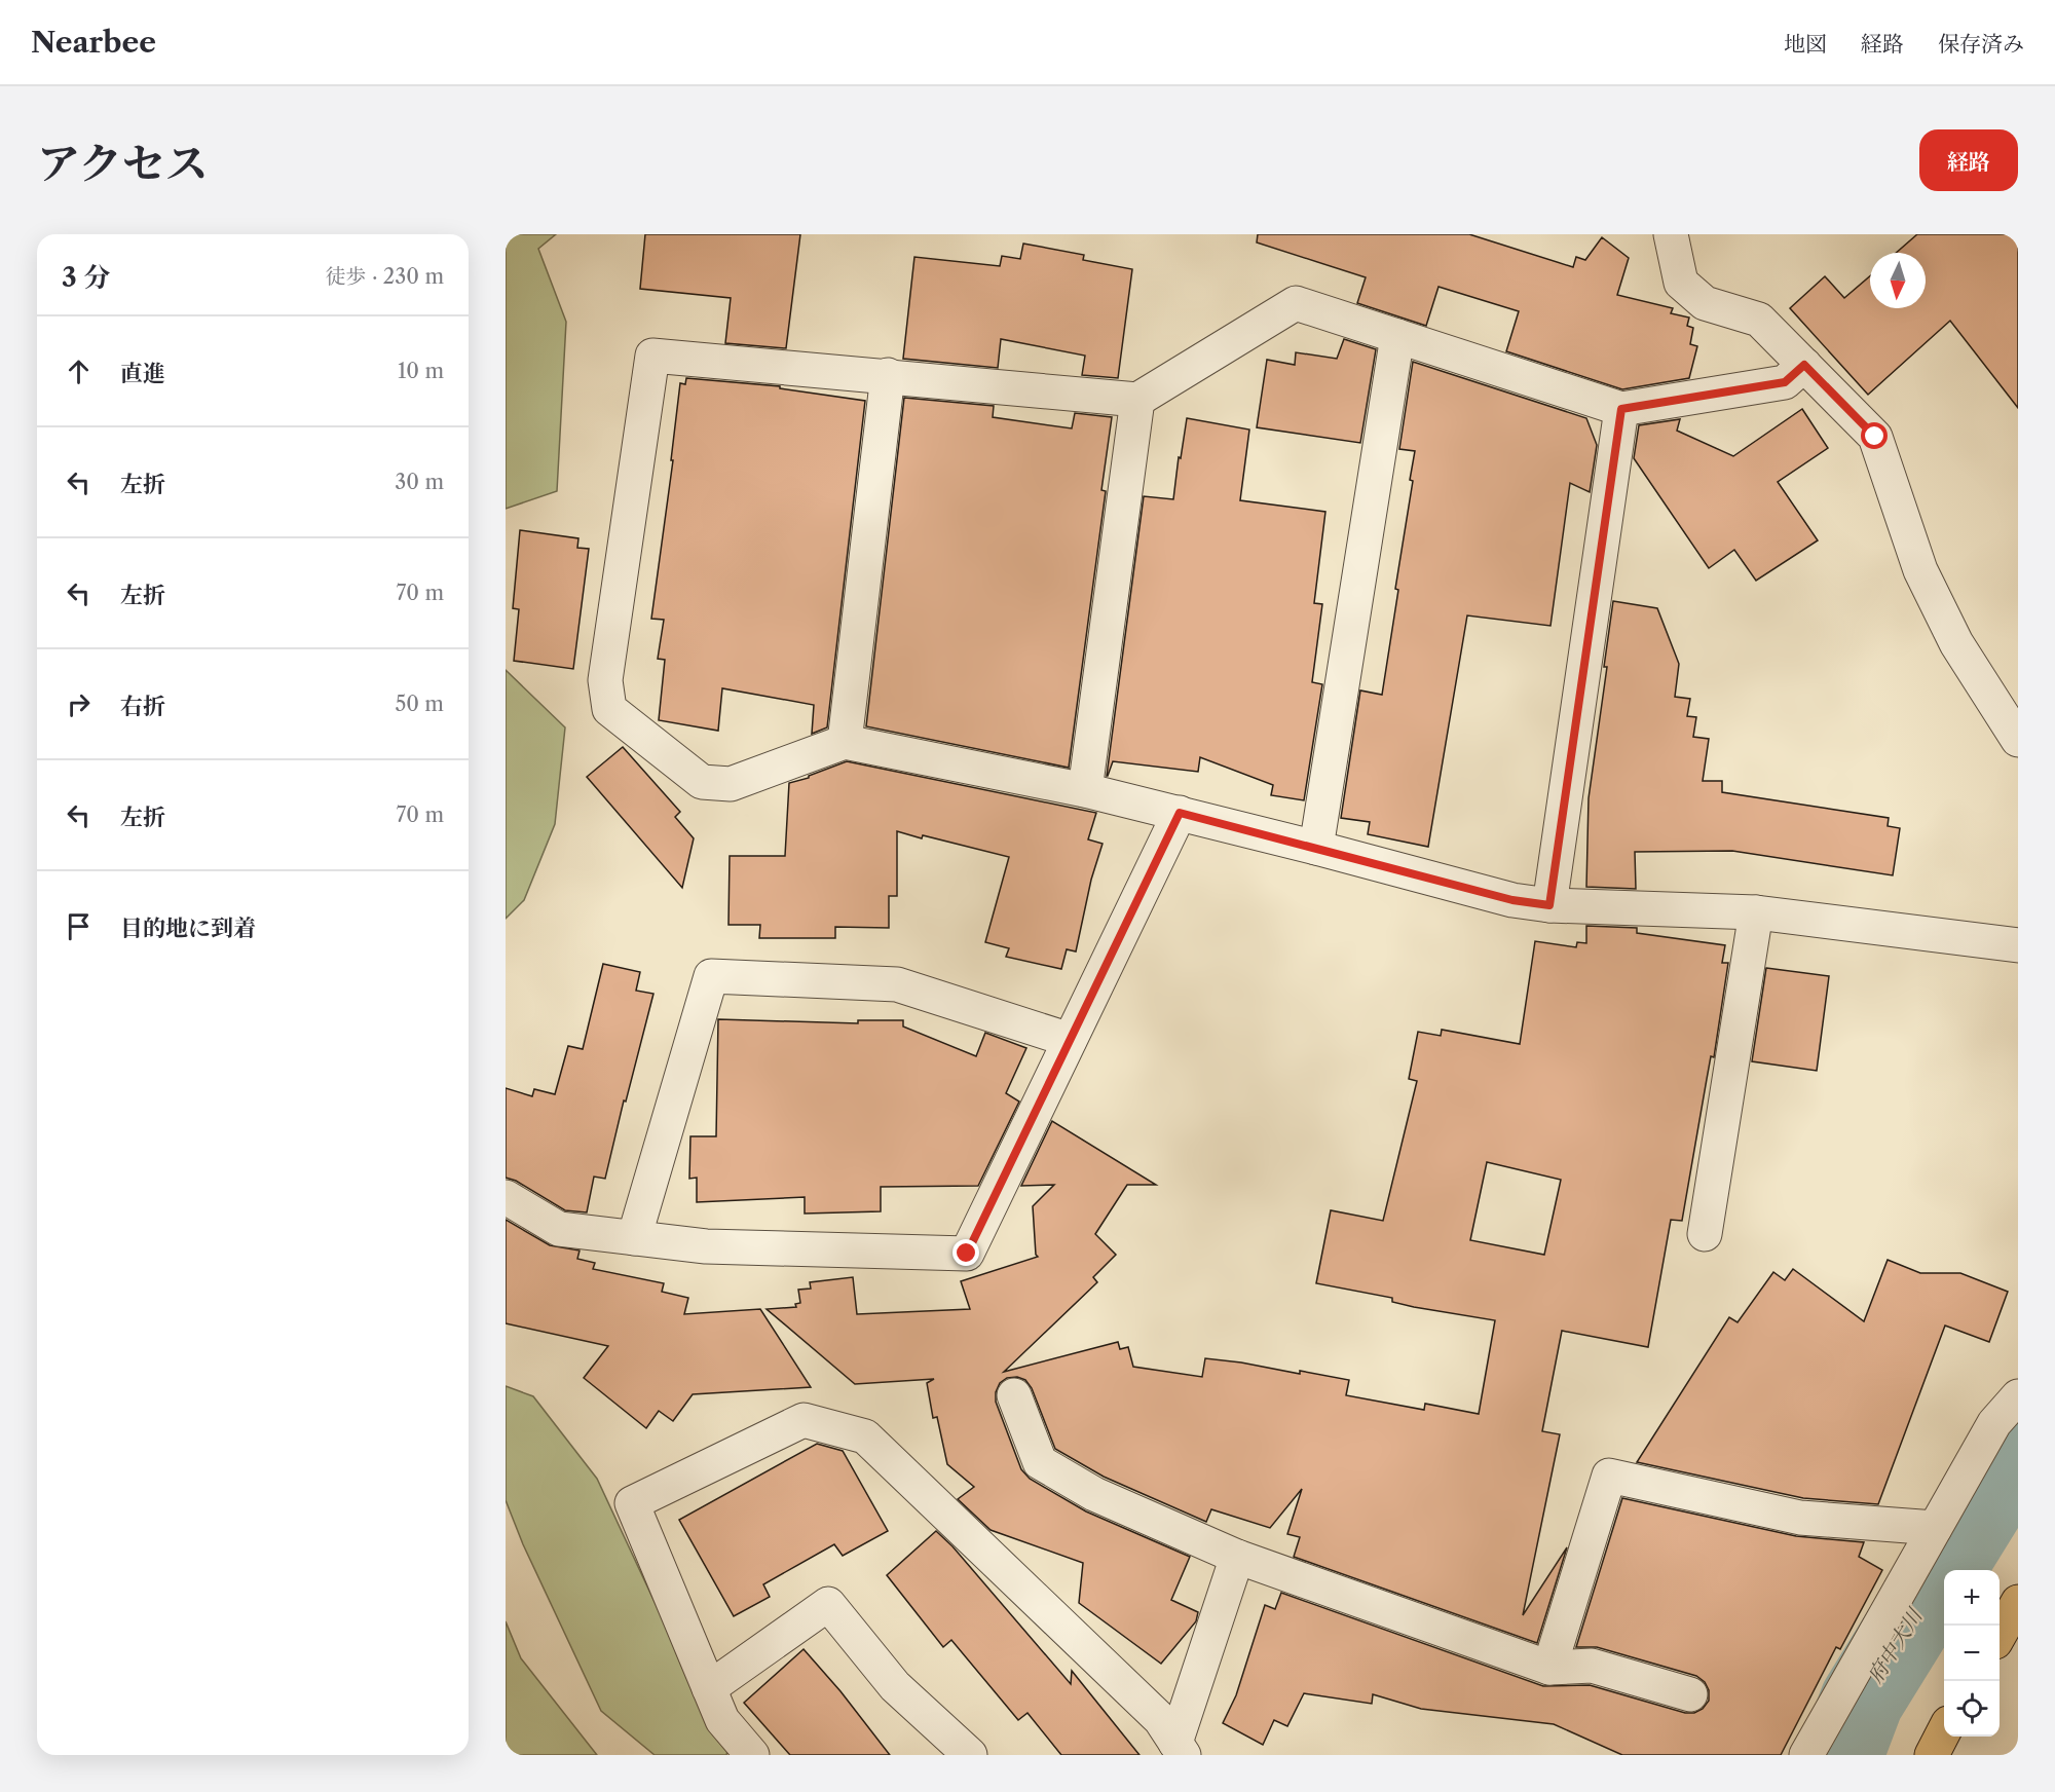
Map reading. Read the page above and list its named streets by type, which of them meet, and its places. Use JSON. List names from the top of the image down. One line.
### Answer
{"water":["府中大川"],"north":"bottom","page":{"header":"Nearbee","nav":["地図","経路","保存済み"],"title":"アクセス","buttons":"経路","heading":["3 分","徒歩 · 230 m"],"list":[["直進","10 m"],["左折","30 m"],["左折","70 m"],["右折","50 m"],["左折","70 m"],"目的地に到着"],"map_buttons":["+","−"]}}
